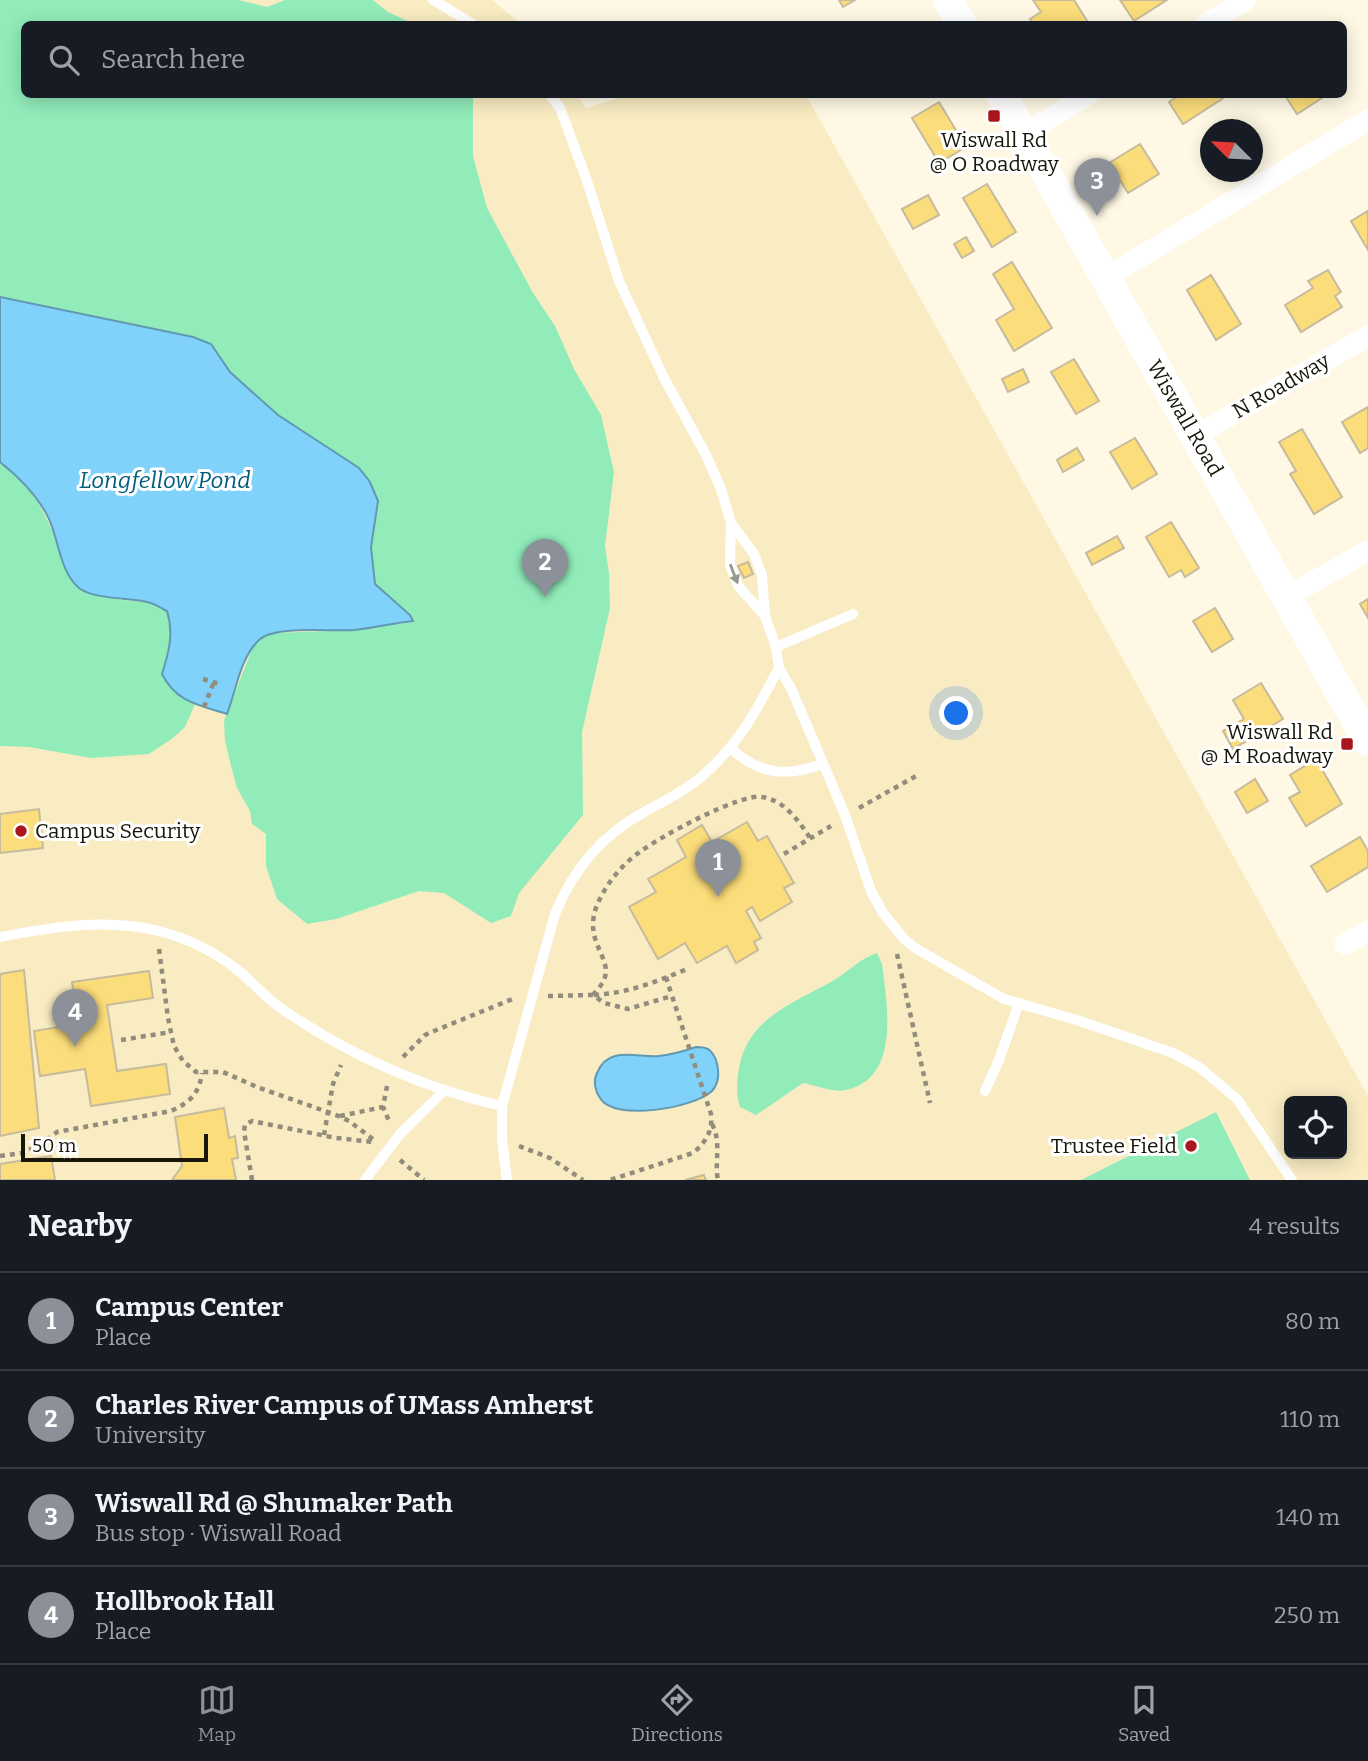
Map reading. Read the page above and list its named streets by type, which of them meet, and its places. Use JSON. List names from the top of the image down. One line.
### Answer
{"streets":{"street":["N Roadway","Wiswall Road"]},"crossings":[["N Roadway","Wiswall Road"]],"water":["Longfellow Pond"],"places":{"transit":["Wiswall Rd @ O Roadway","Wiswall Rd @ M Roadway"],"other":["Campus Security","Trustee Field"]},"scale_bar":"50 m","north":"top left","page":{"search":"Search here","pins":["3","2","1","4"],"scale":"50 m","heading":["Nearby","4 results"],"list":[{"mark":"1","name":"Campus Center","note":"Place","value":"80 m"},{"mark":"2","name":"Charles River Campus of UMass Amherst","note":"University","value":"110 m"},{"mark":"3","name":"Wiswall Rd @ Shumaker Path","note":"Bus stop · Wiswall Road","value":"140 m"},{"mark":"4","name":"Hollbrook Hall","note":"Place","value":"250 m"}],"nav":["Map","Directions","Saved"]}}
